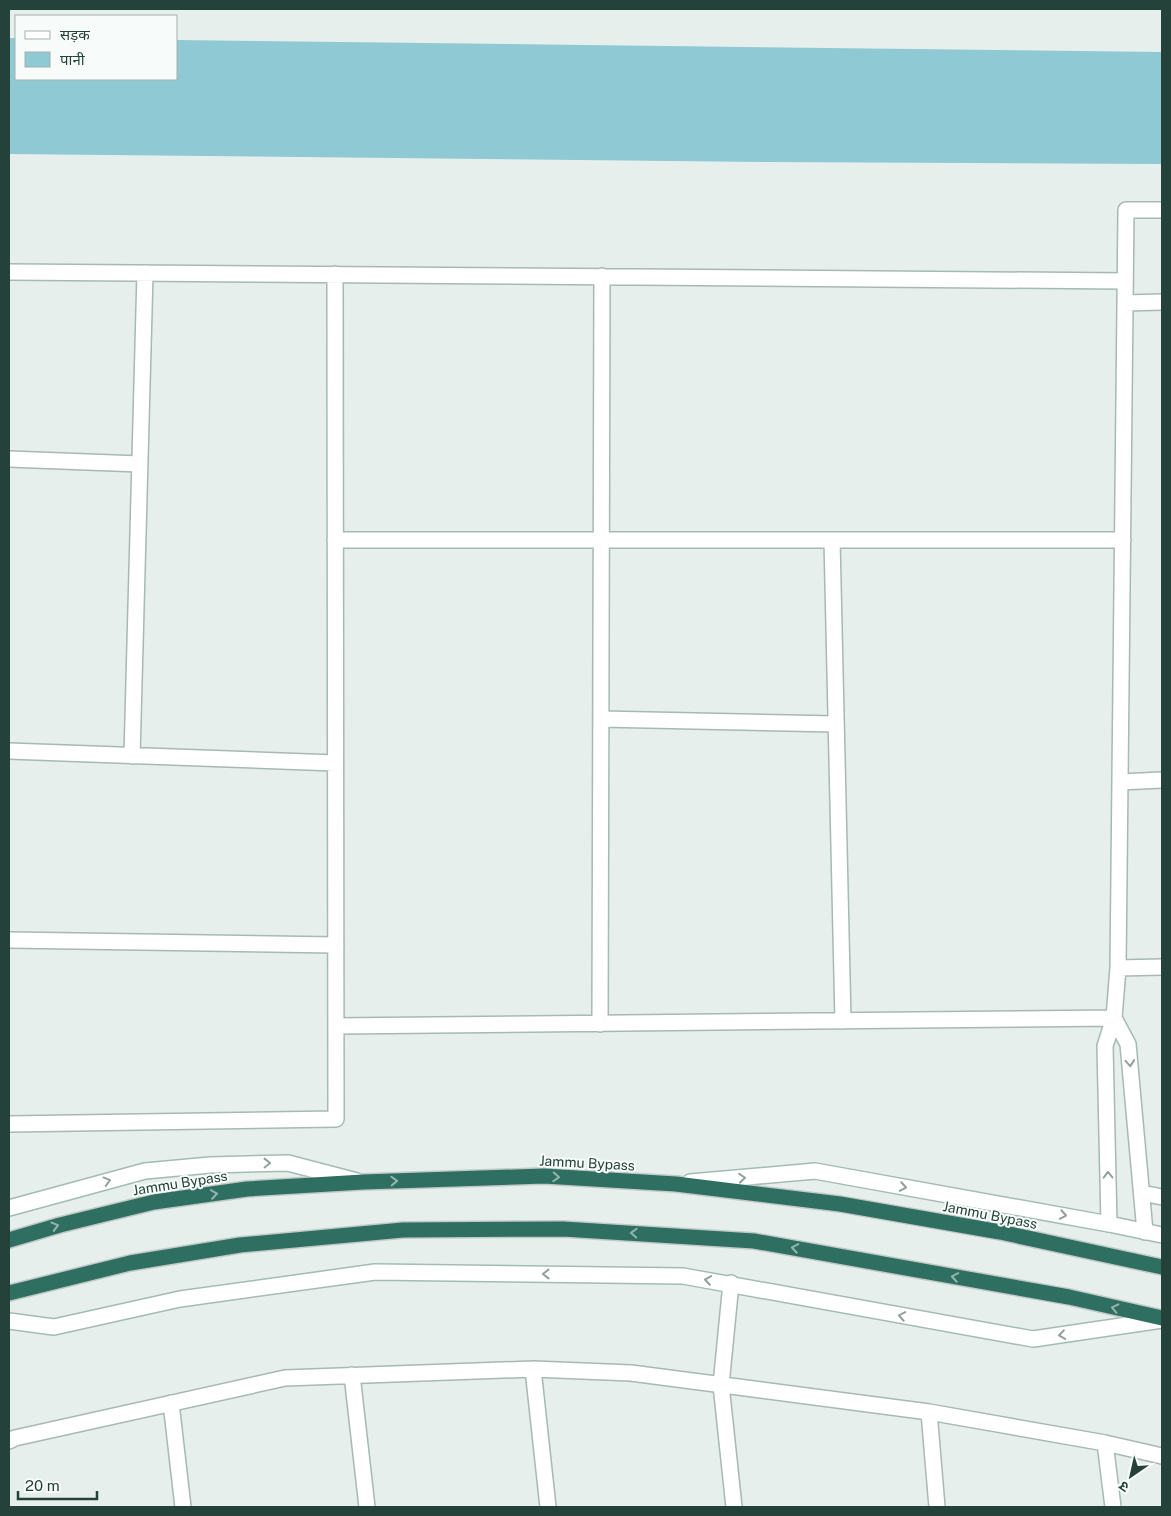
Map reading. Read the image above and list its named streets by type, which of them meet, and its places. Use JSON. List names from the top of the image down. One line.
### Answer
{"streets":{"highway":["Jammu Bypass"]},"legend":["सड़क","पानी"],"scale_bar":"20 m","north":"bottom left"}
